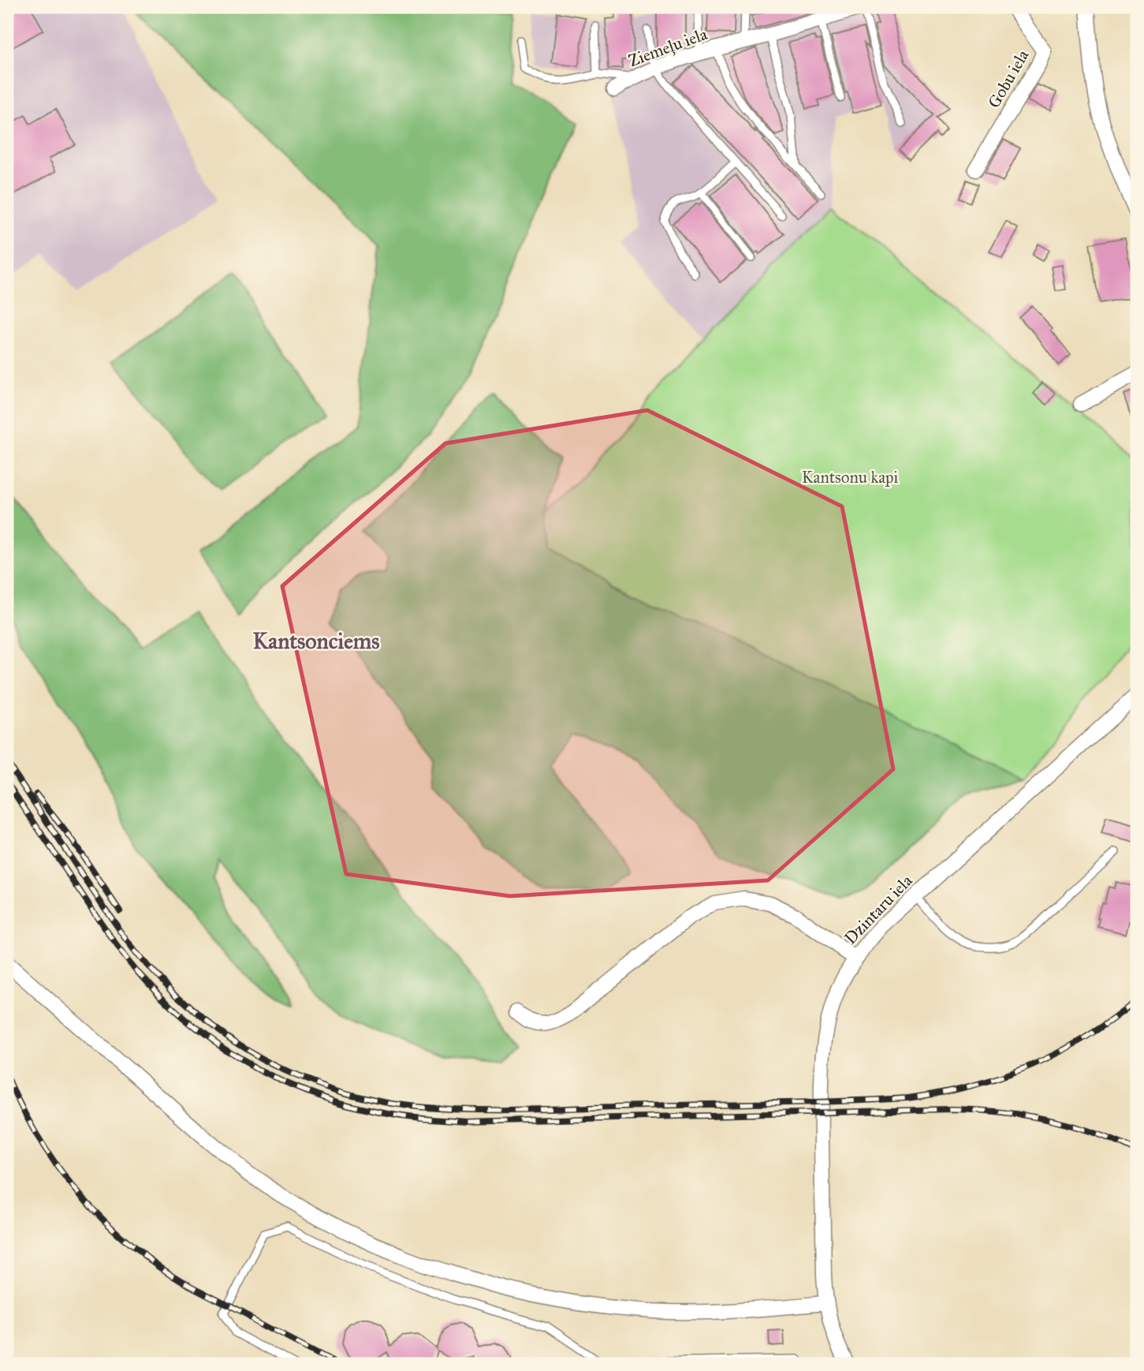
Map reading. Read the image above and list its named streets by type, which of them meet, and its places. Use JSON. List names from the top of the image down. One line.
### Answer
{"streets":{"street":["Ziemeļu iela","Gobu iela","Dzintaru iela"]},"districts":["Kantsonciems"],"parks":["Kantsonu kapi"]}
